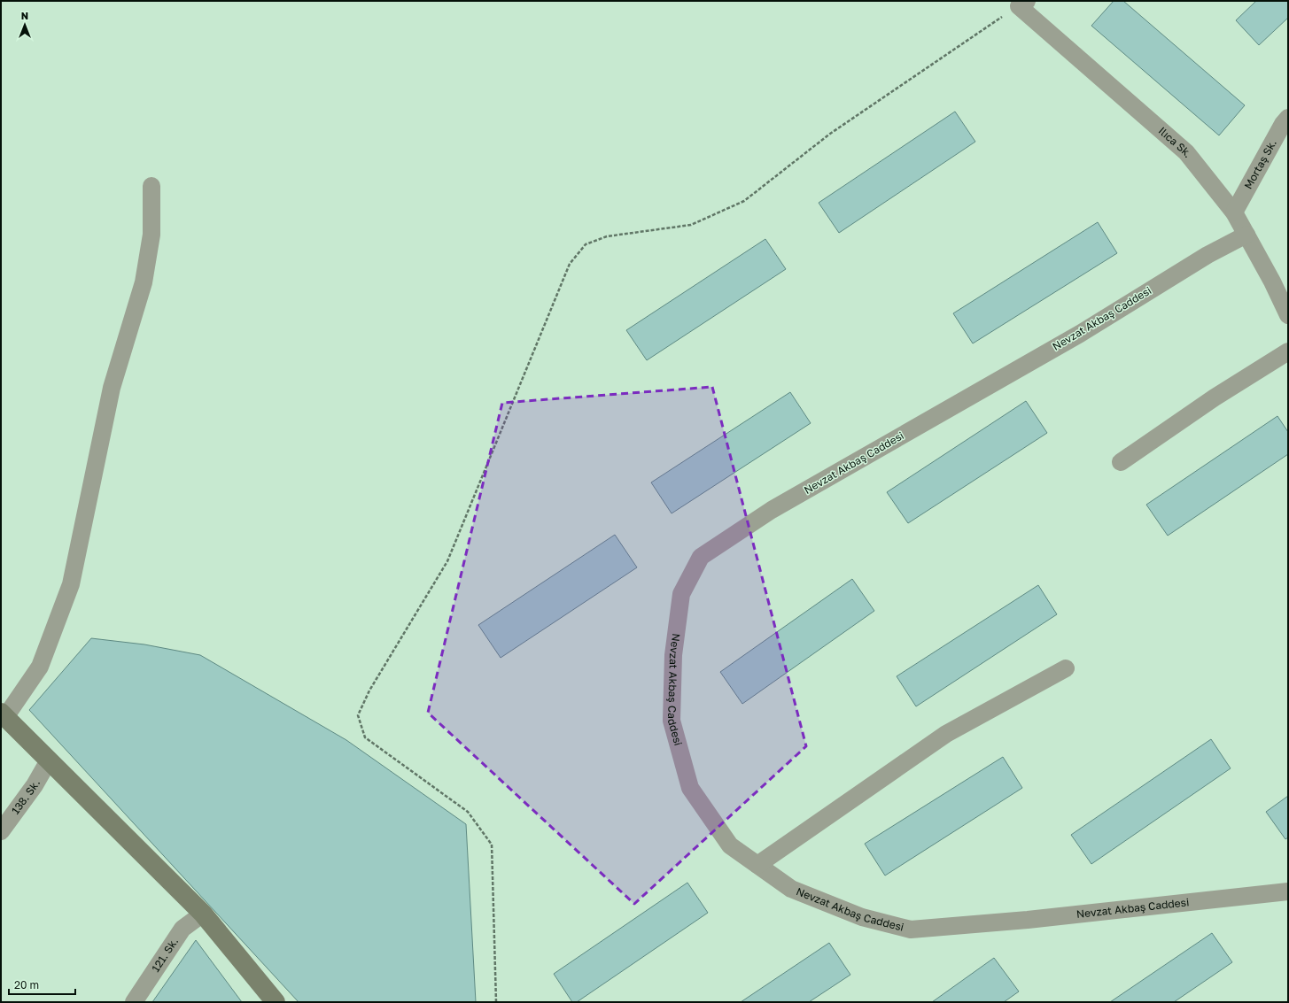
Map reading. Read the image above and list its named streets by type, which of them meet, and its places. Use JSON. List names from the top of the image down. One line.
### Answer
{"streets":{"street":["Ilıca Sk.","Mortaş Sk.","Nevzat Akbaş Caddesi","138. Sk.","121. Sk."]},"crossings":[["Ilıca Sk.","Mortaş Sk."],["Ilıca Sk.","Nevzat Akbaş Caddesi"]],"scale_bar":"20 m","north":"top"}
